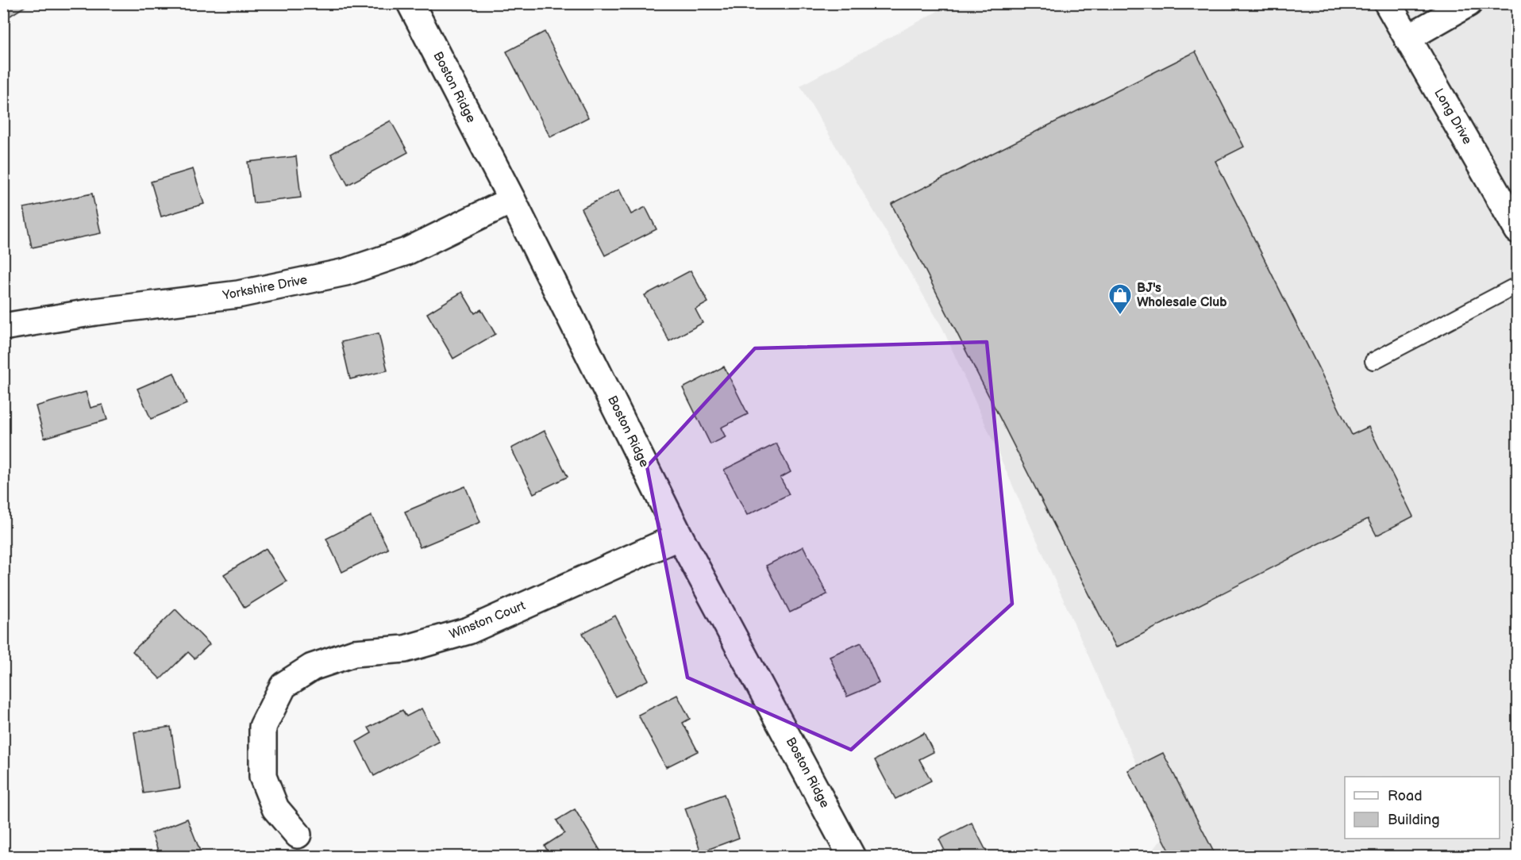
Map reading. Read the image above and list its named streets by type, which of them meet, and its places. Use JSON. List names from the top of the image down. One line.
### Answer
{"streets":{"street":["Boston Ridge","Long Drive","Yorkshire Drive","Winston Court"]},"crossings":[["Boston Ridge","Yorkshire Drive"],["Boston Ridge","Winston Court"]],"places":{"shop":["BJ's Wholesale Club"]},"legend":["Road","Building"]}
